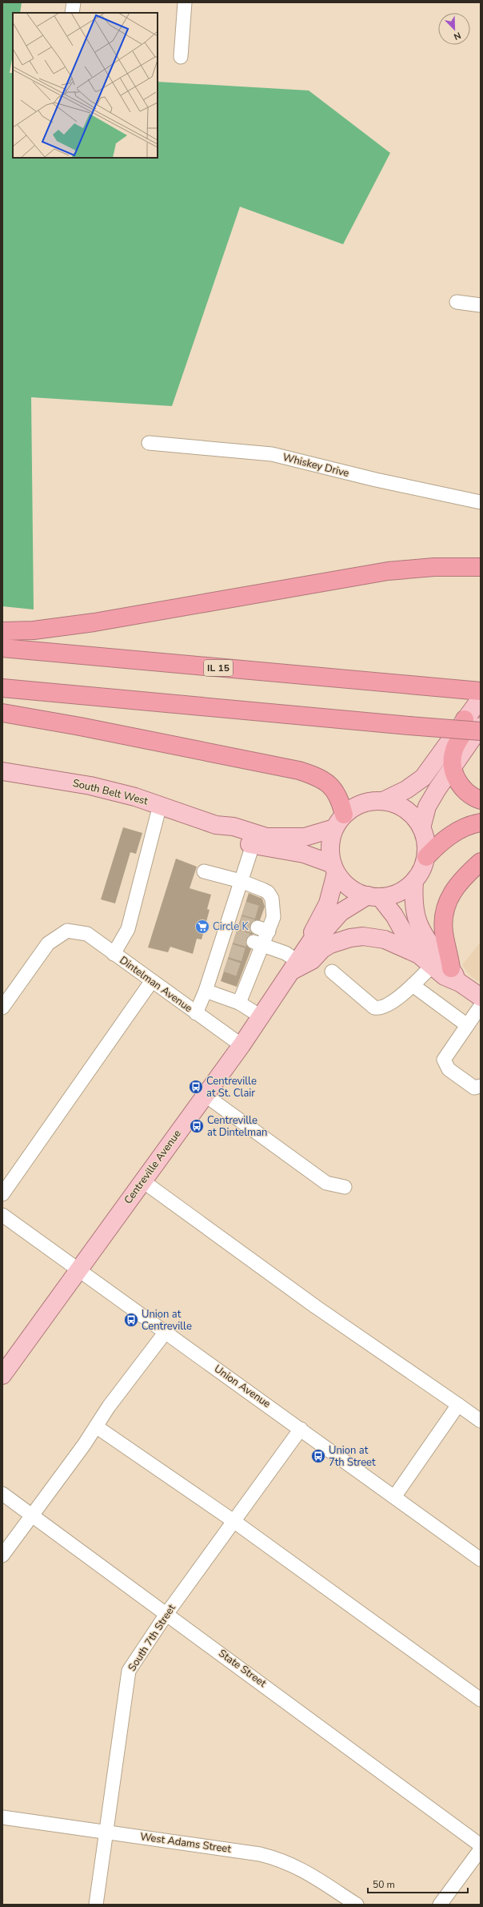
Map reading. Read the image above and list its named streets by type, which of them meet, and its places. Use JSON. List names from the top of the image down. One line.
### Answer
{"streets":{"highway":["IL 15"],"main road":["South Belt West","Centreville Avenue"],"street":["Whiskey Drive","Dintelman Avenue","Union Avenue","South 7th Street","State Street","West Adams Street"]},"crossings":[["South Belt West","Centreville Avenue"],["Dintelman Avenue","Centreville Avenue"],["Centreville Avenue","Union Avenue"],["Union Avenue","South 7th Street"],["South 7th Street","State Street"],["South 7th Street","West Adams Street"]],"places":{"supermarket":["Circle K"],"bus stop":["Centreville at St. Clair","Centreville at Dintelman","Union at Centreville","Union at 7th Street"]},"scale_bar":"50 m","north":"bottom right"}
